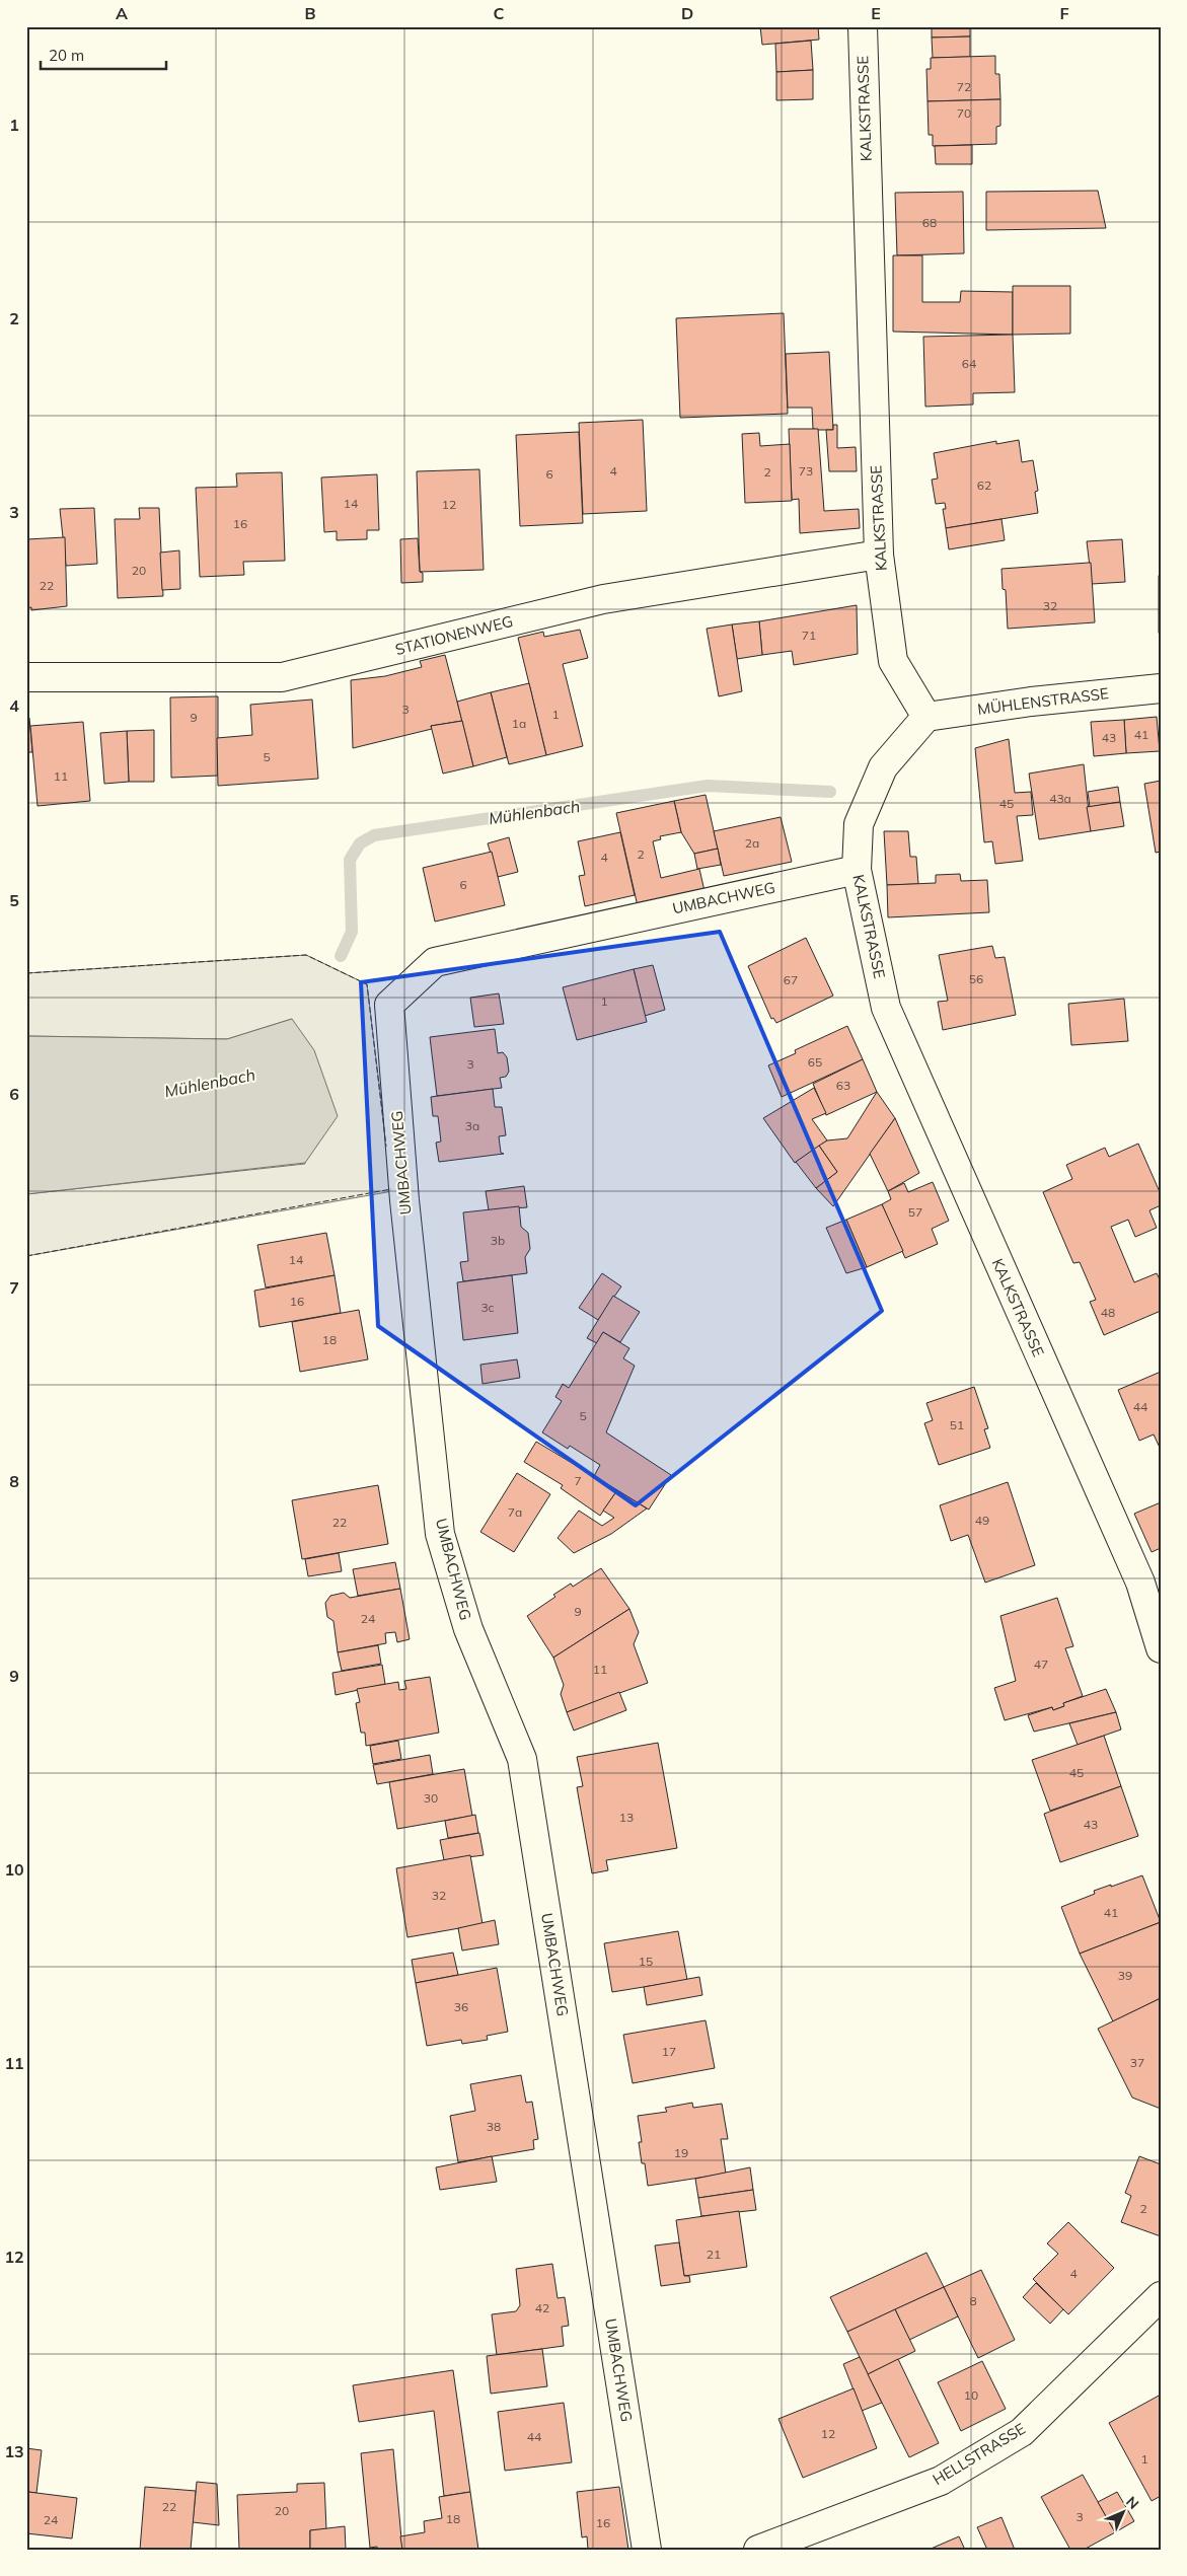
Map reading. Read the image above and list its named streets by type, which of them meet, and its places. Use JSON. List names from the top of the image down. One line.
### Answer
{"streets":{"street":["KALKSTRASSE","STATIONENWEG","MÜHLENSTRASSE","UMBACHWEG","HELLSTRASSE"]},"crossings":[["KALKSTRASSE","STATIONENWEG"],["KALKSTRASSE","MÜHLENSTRASSE"],["KALKSTRASSE","UMBACHWEG"]],"water":["Mühlenbach"],"house_numbers":["72","70","68","64","4","73","2","6","62","14","12","16","20","22","32","71","3","1","9","1a","41","43","5","11","43a","45","2a","2","4","6","56","67","1","65","3","63","3a","57","3b","14","16","3c","48","18","44","5","51","7","7a","49","22","9","24","47","11","45","30","13","43","32","41","15","39","36","17","37","38","19","2","21","4","8","42","10","12","44","1","22","20","3","18","24","16"],"scale_bar":"20 m","north":"top right","grid":{"columns":["A","B","C","D","E","F"],"rows":["1","2","3","4","5","6","7","8","9","10","11","12","13"]}}
